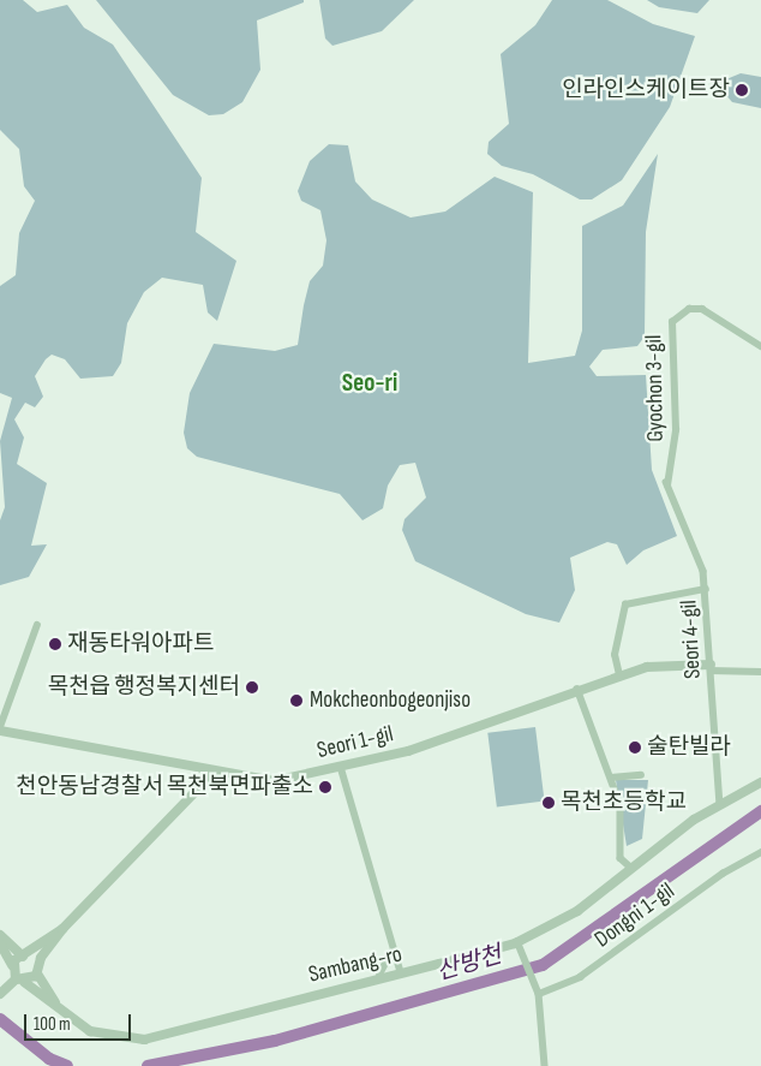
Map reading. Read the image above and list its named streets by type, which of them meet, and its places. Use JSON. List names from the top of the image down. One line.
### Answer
{"streets":{"street":["Gyochon 3-gil","Seori 4-gil","Seori 1-gil","Dongni 1-gil","Sambang-ro"]},"crossings":[["Gyochon 3-gil","Seori 4-gil"],["Seori 4-gil","Seori 1-gil"],["Seori 4-gil","Sambang-ro"]],"districts":["Seo-ri"],"water":["산방천"],"places":["인라인스케이트장","재동타워아파트","목천읍 행정복지센터","Mokcheonbogeonjiso","술탄빌라","천안동남경찰서 목천북면파출소","목천초등학교"],"scale_bar":"100 m"}
